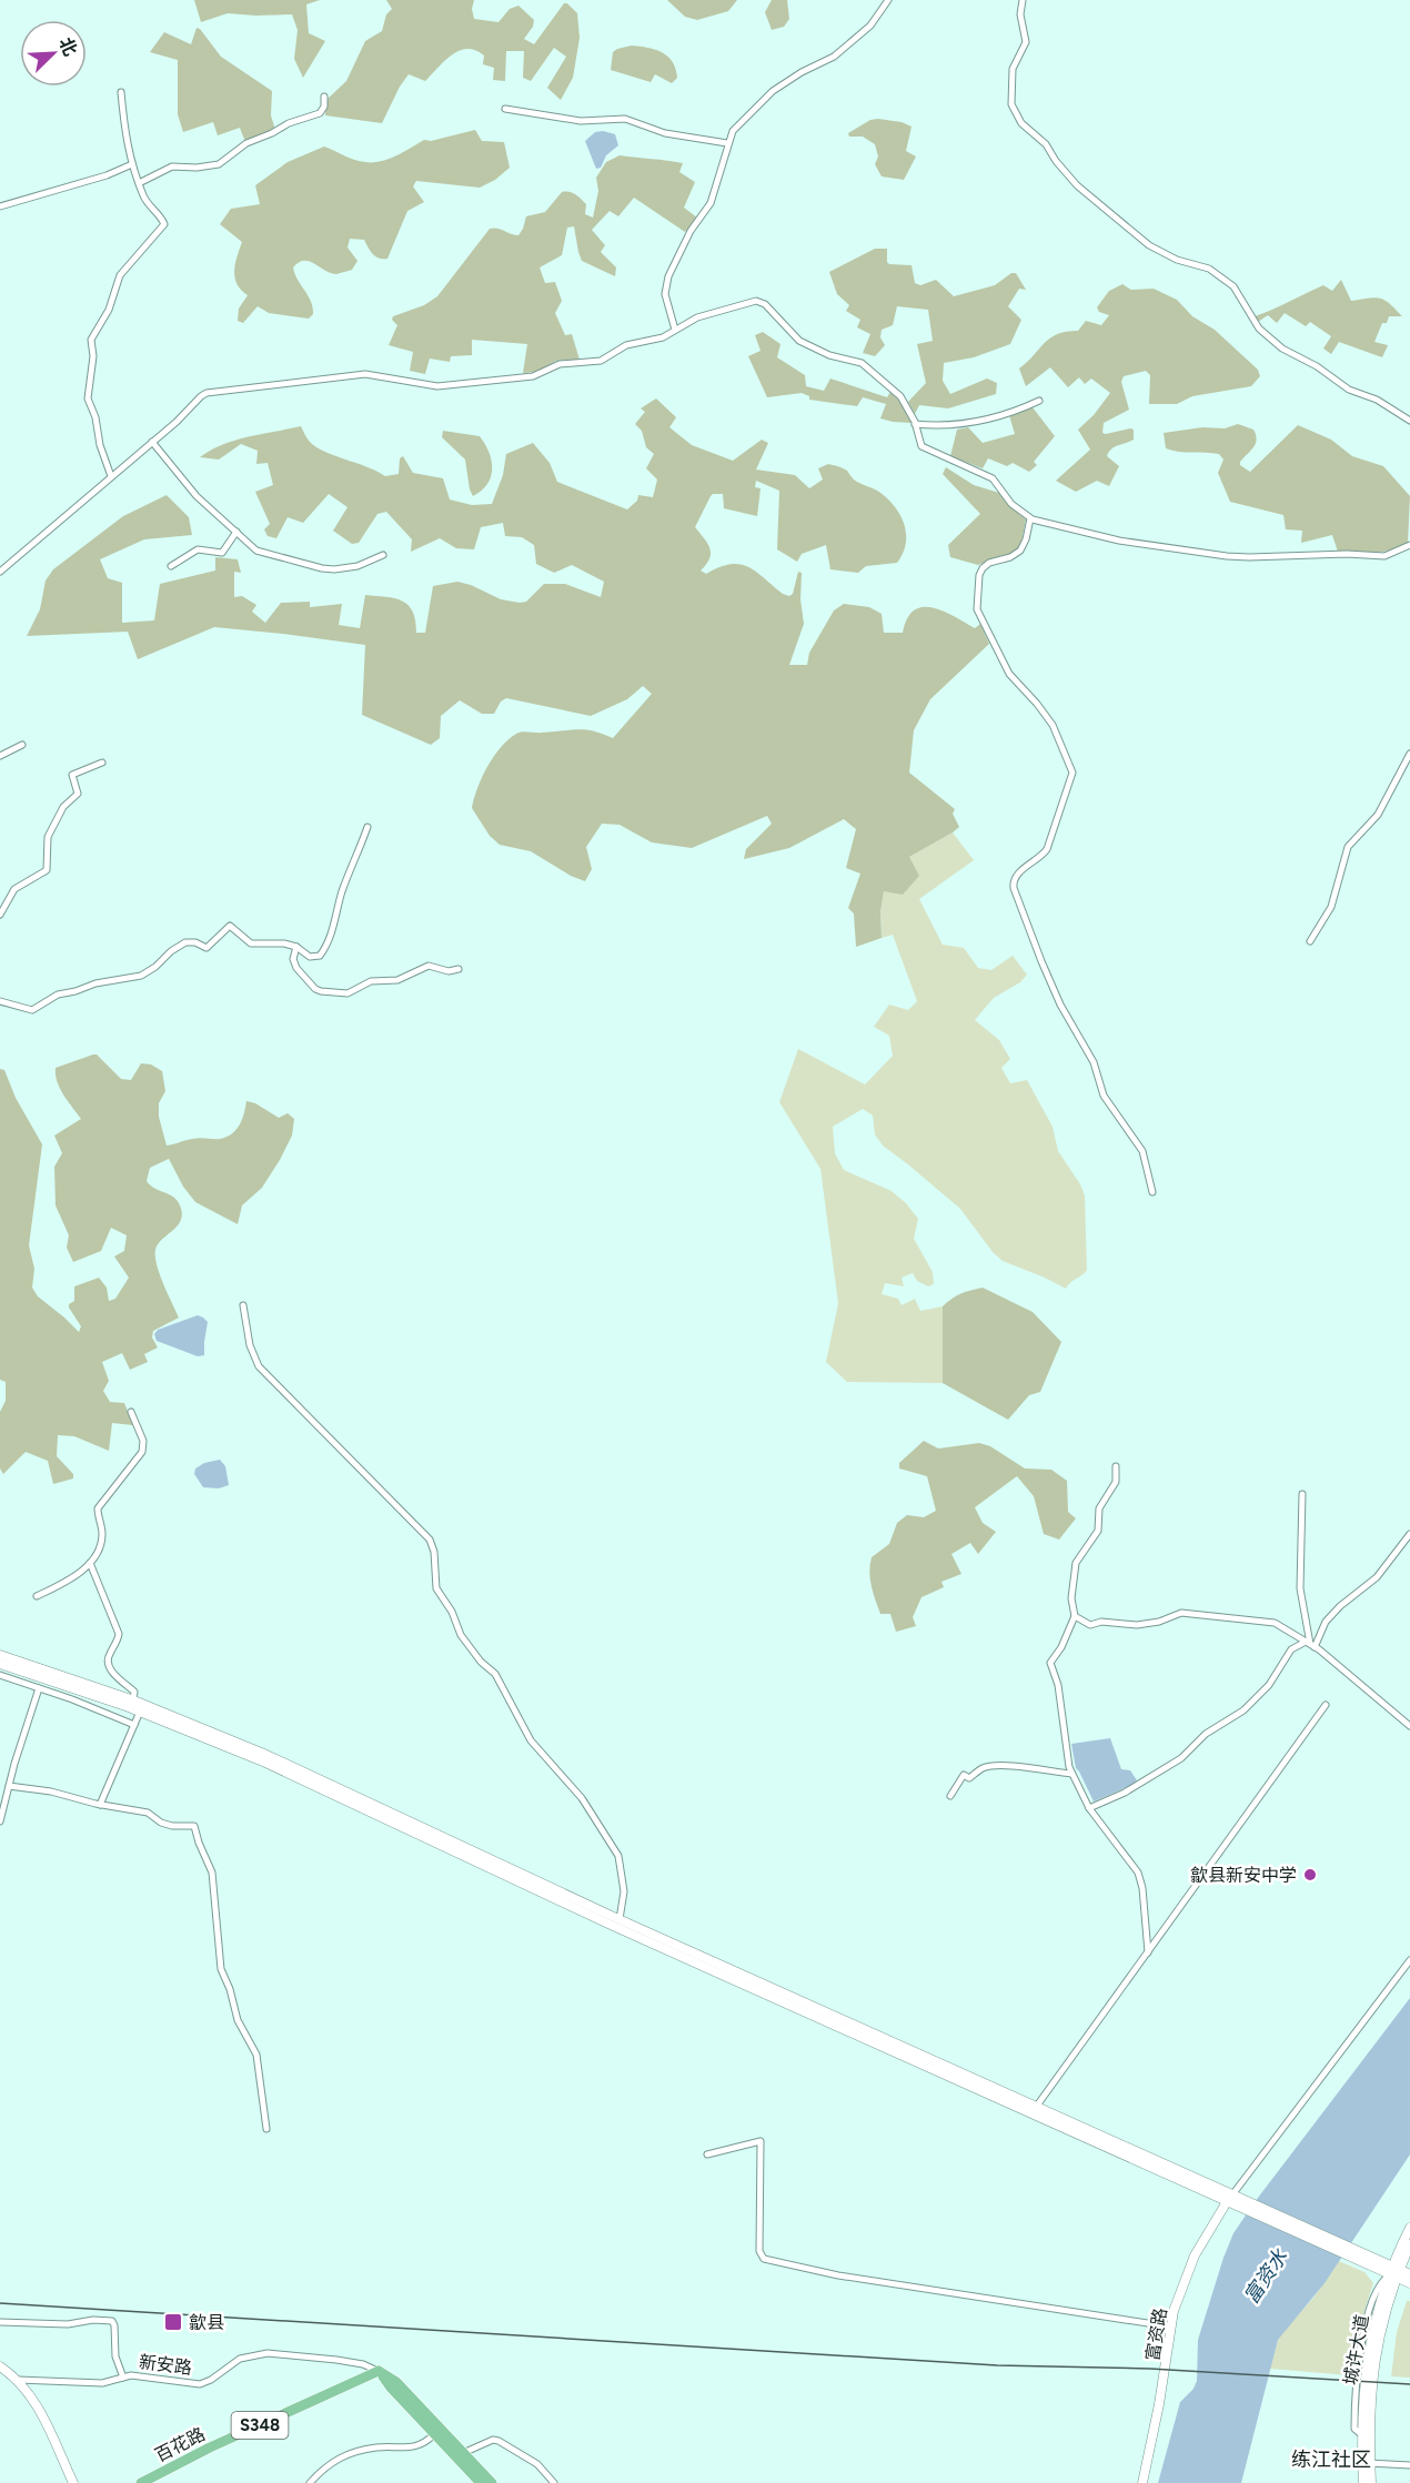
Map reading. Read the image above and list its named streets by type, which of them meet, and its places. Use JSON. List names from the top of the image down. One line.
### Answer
{"streets":{"main road":["富资路","城许大道","新安路","S348","百花路"]},"crossings":[["新安路","百花路"]],"districts":["练江社区"],"water":["富资水"],"places":{"other":["歙县新安中学"],"transit":["歙县"]},"north":"top right"}
